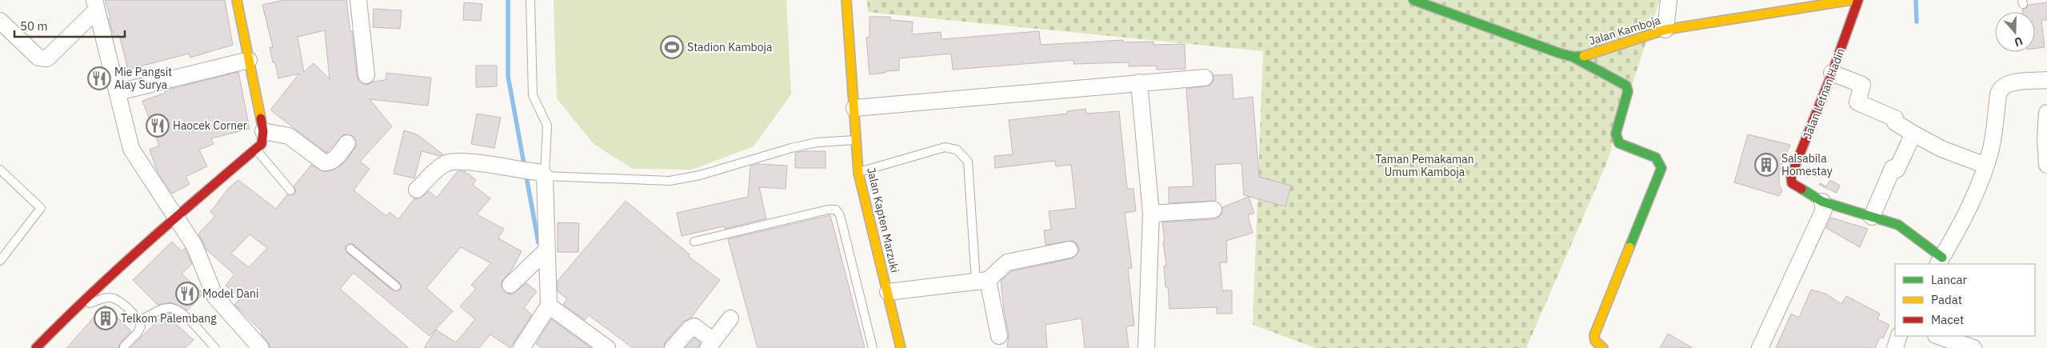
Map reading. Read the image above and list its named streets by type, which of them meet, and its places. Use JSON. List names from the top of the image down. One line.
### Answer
{"streets":{"street":["Jalan Kamboja","Jalan Letnan Hadin","Jalan Kapten Marzuki"]},"parks":["Taman Pemakaman Umum Kamboja"],"places":{"sports":["Stadion Kamboja"],"restaurant":["Mie Pangsit Alay Surya","Haocek Corner","Model Dani"],"building":["Salsabila Homestay","Telkom Palembang"]},"legend":["Lancar","Padat","Macet"],"scale_bar":"50 m","north":"bottom"}
